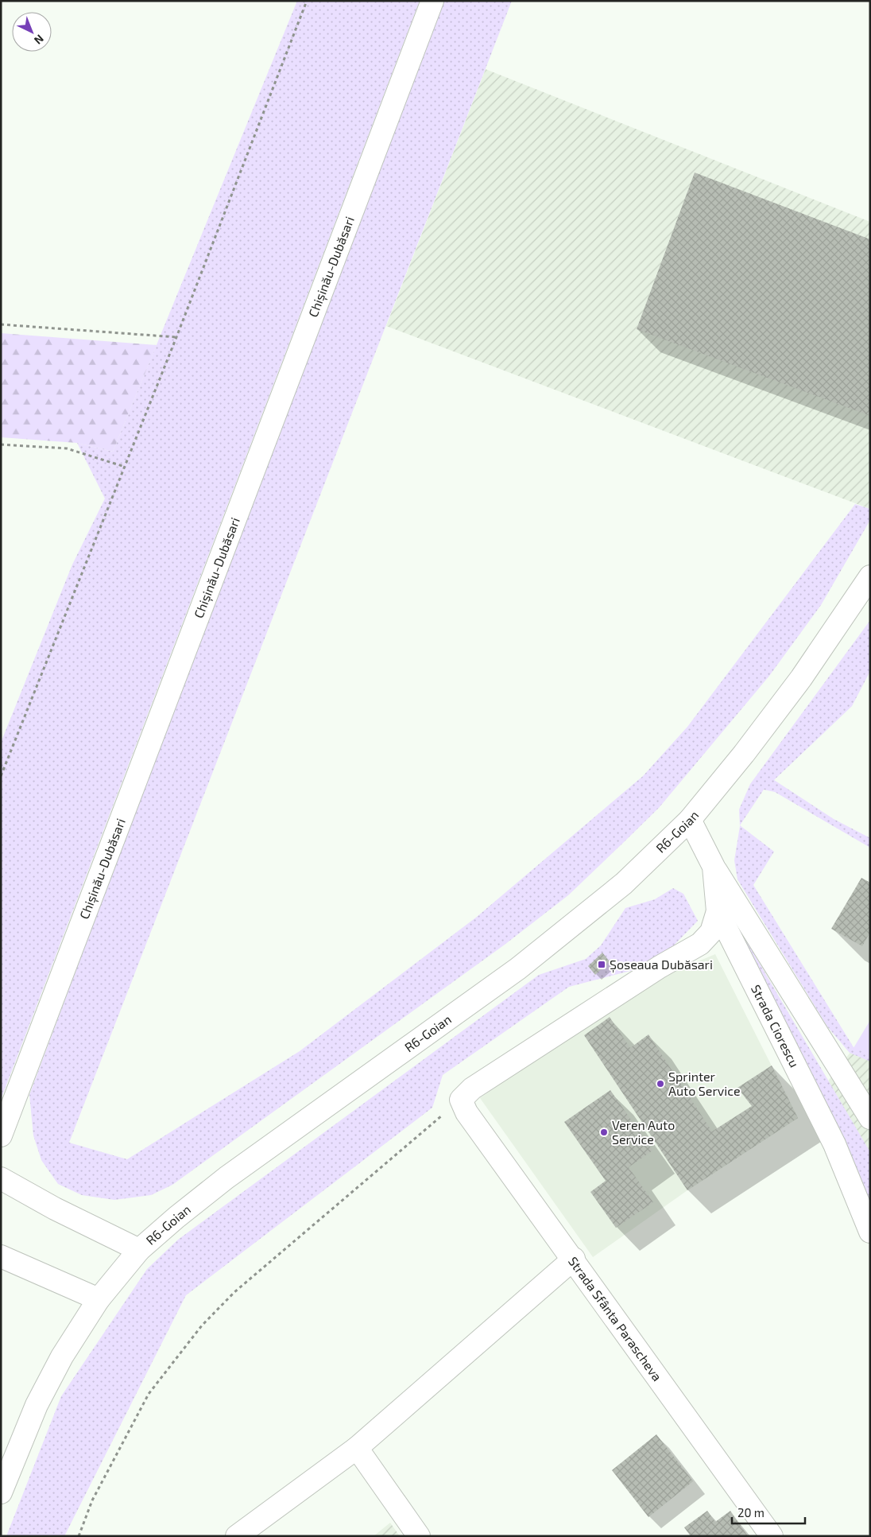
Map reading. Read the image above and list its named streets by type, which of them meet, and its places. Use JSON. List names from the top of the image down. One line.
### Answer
{"streets":{"main road":["Chișinău-Dubăsari","R6-Goian","Strada Ciorescu","Strada Sfânta Parascheva"]},"crossings":[["R6-Goian","Strada Ciorescu"]],"places":{"transit":["Șoseaua Dubăsari"],"other":["Sprinter Auto Service","Veren Auto Service"]},"scale_bar":"20 m","north":"bottom right"}
